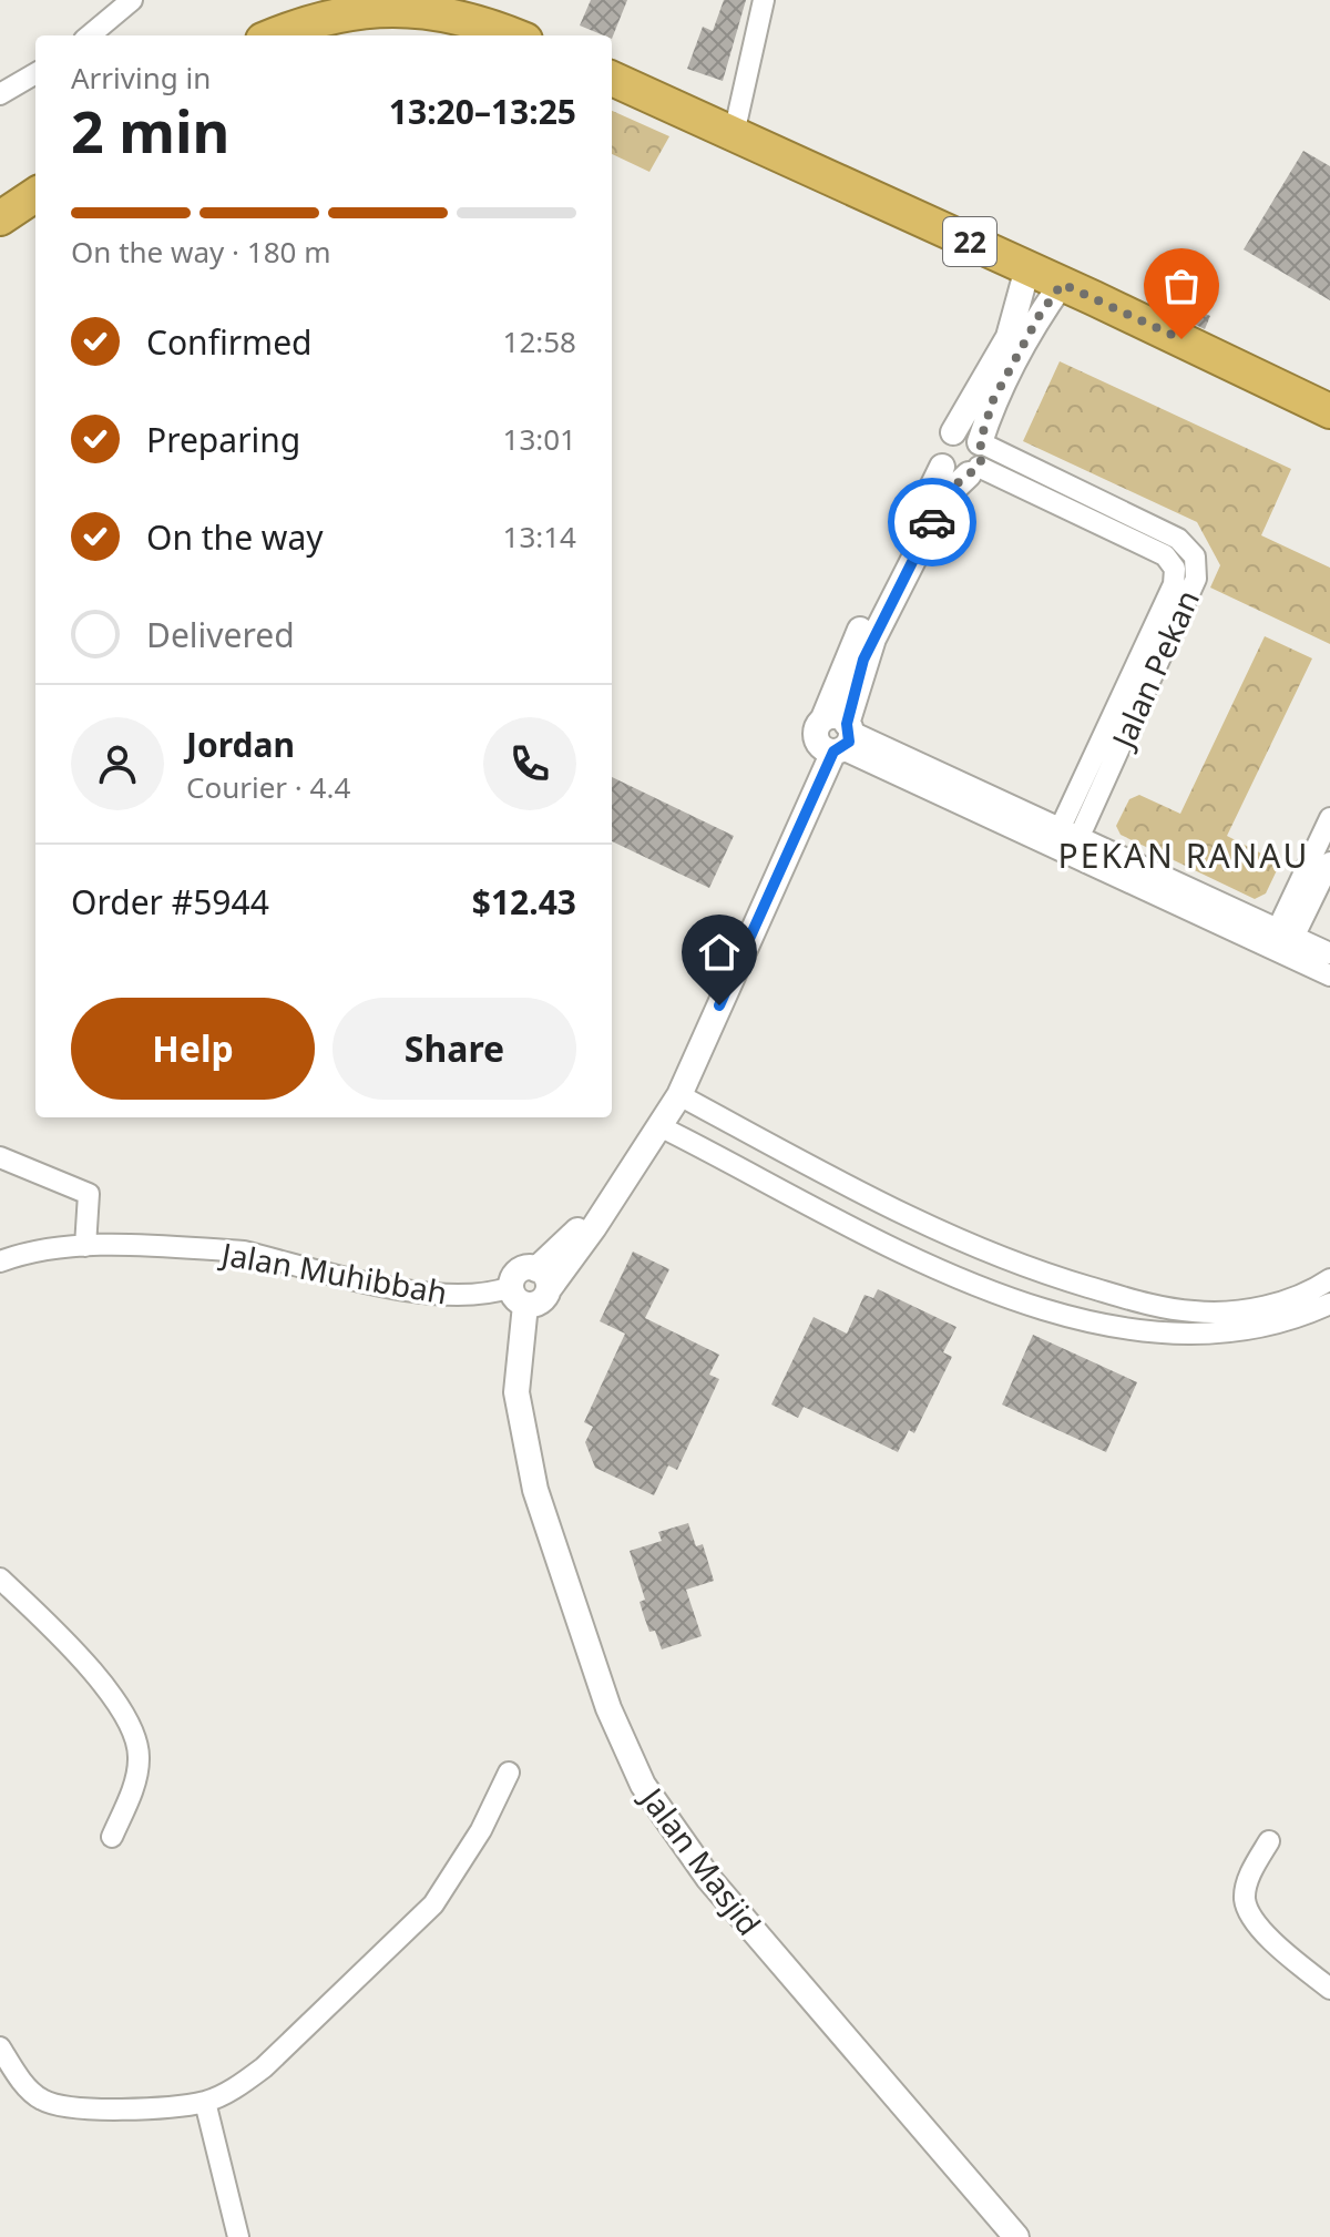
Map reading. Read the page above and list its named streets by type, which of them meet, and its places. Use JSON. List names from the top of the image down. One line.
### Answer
{"streets":{"highway":["22"],"street":["Jalan Pekan","Jalan Muhibbah","Jalan Masjid"]},"crossings":[["Jalan Muhibbah","Jalan Masjid"]],"districts":["PEKAN RANAU"],"page":{"heading":["2 min","Arriving in","13:20–13:25"],"panel":["Jordan","Courier · 4.4","Order #5944","$12.43"],"bar":"On the way · 180 m","list":[["Confirmed","12:58"],["Preparing","13:01"],["On the way","13:14"],"Delivered"],"buttons":["Help","Share"]}}
